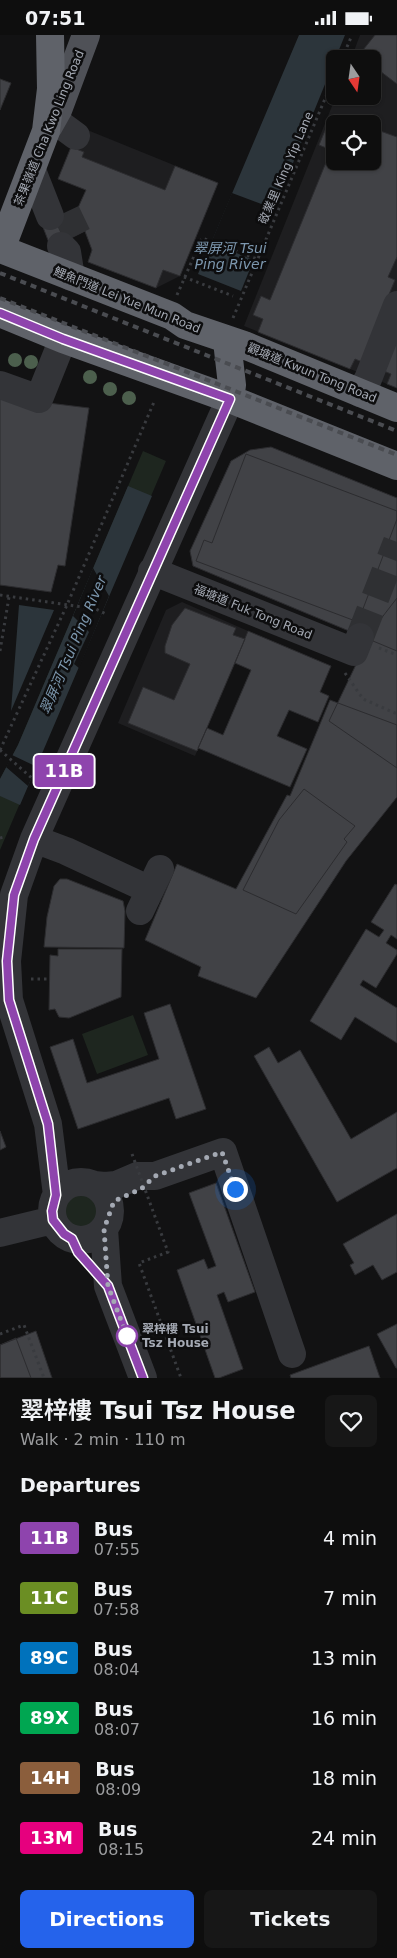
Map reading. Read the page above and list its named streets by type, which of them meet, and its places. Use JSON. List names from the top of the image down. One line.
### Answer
{"streets":{"highway":["茶果嶺道 Cha Kwo Ling Road","鯉魚門道 Lei Yue Mun Road","觀塘道 Kwun Tong Road"],"street":["福塘道 Fuk Tong Road"],"path":["敬業里 King Yip Lane"]},"crossings":[["茶果嶺道 Cha Kwo Ling Road","鯉魚門道 Lei Yue Mun Road"],["敬業里 King Yip Lane","鯉魚門道 Lei Yue Mun Road"],["敬業里 King Yip Lane","觀塘道 Kwun Tong Road"],["鯉魚門道 Lei Yue Mun Road","觀塘道 Kwun Tong Road"]],"water":["翠屏河 Tsui Ping River"],"places":["翠梓樓 Tsui Tsz House"],"lines":["bus line 11B"],"north":"bottom","page":{"status":"07:51","on_map":"11B","heading":[["翠梓樓 Tsui Tsz House","Walk · 2 min · 110 m"],"Departures"],"list":[{"mark":"11B","name":"Bus","note":"07:55","value":"4 min"},{"mark":"11C","name":"Bus","note":"07:58","value":"7 min"},{"mark":"89C","name":"Bus","note":"08:04","value":"13 min"},{"mark":"89X","name":"Bus","note":"08:07","value":"16 min"},{"mark":"14H","name":"Bus","note":"08:09","value":"18 min"},{"mark":"13M","name":"Bus","note":"08:15","value":"24 min"}],"buttons":["Directions","Tickets"]}}
